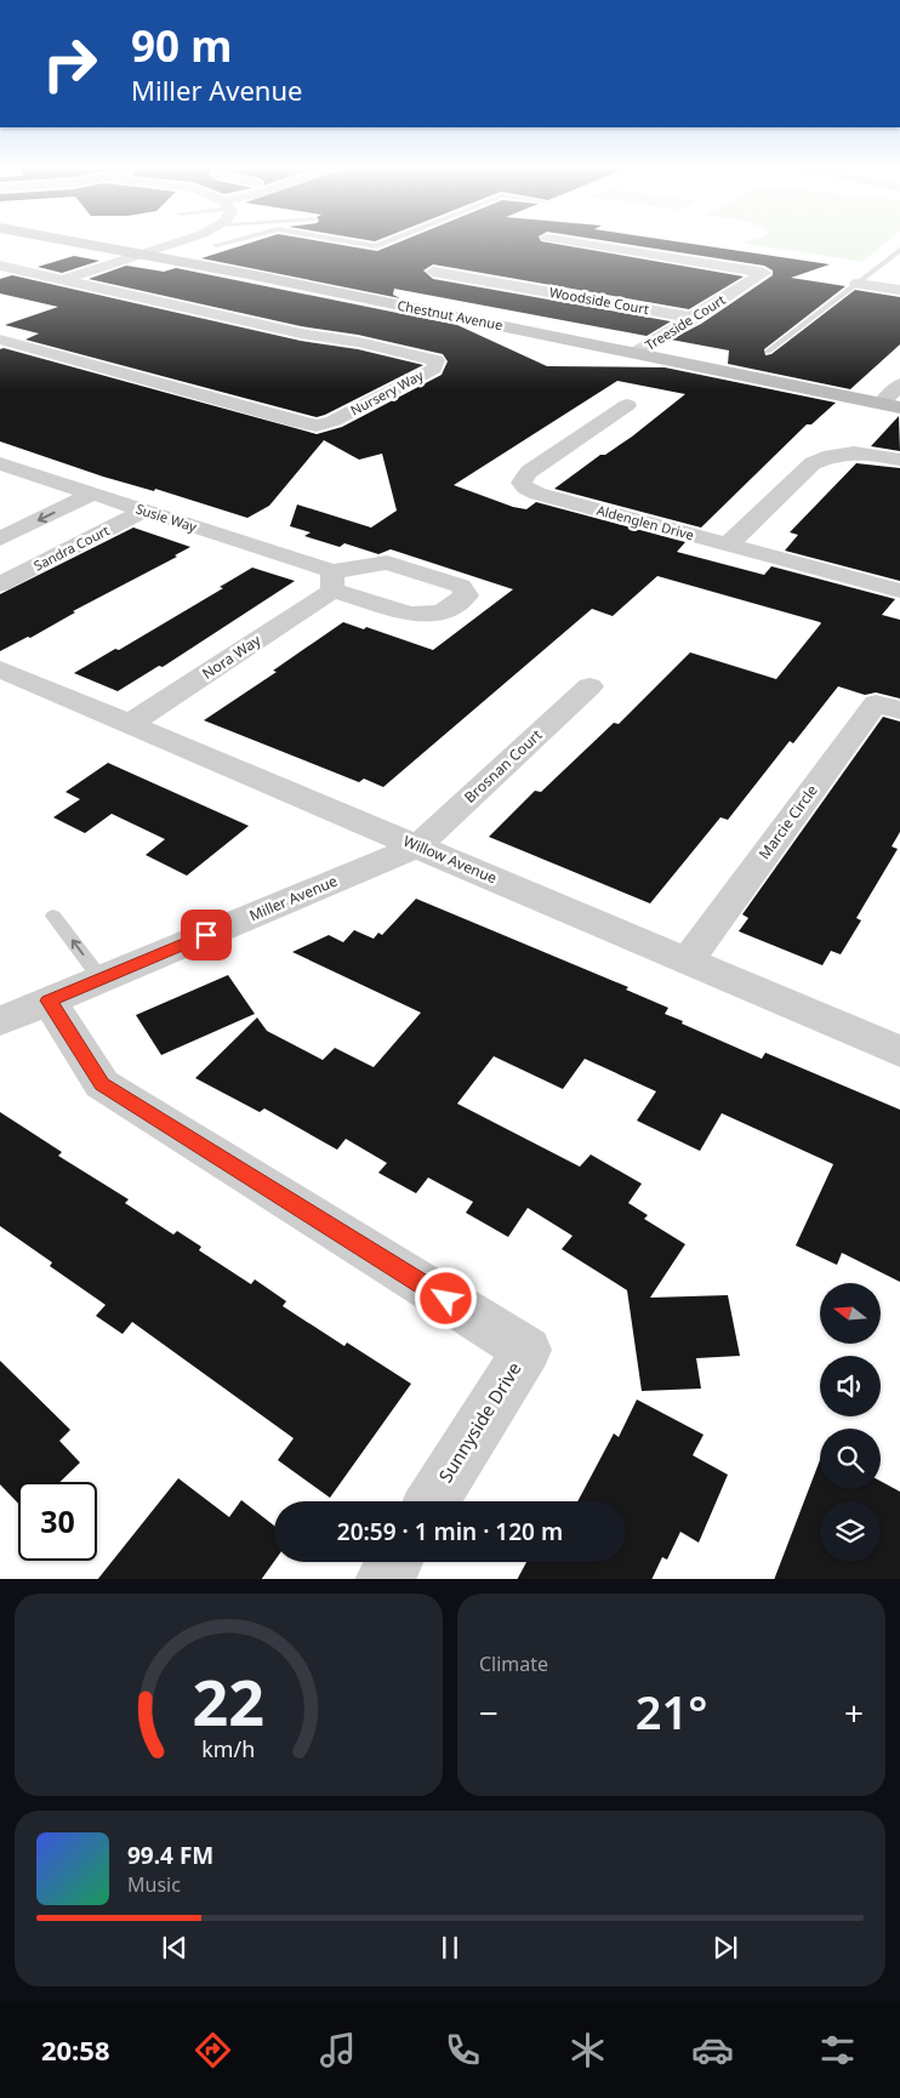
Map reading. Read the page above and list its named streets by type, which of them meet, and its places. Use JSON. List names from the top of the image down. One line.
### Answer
{"streets":{"main road":["Chestnut Avenue"],"street":["Woodside Court","Treeside Court","Nursery Way","Susie Way","Aldenglen Drive","Sandra Court","Nora Way","Brosnan Court","Marcie Circle","Willow Avenue","Miller Avenue","Sunnyside Drive"]},"crossings":[["Woodside Court","Treeside Court"],["Chestnut Avenue","Treeside Court"],["Chestnut Avenue","Nursery Way"],["Susie Way","Sandra Court"],["Susie Way","Nora Way"],["Nora Way","Willow Avenue"],["Brosnan Court","Willow Avenue"],["Brosnan Court","Miller Avenue"],["Marcie Circle","Willow Avenue"],["Willow Avenue","Miller Avenue"],["Miller Avenue","Sunnyside Drive"]],"north":"left","page":{"turn":["90 m","Miller Avenue"],"limit":"30","trip":"20:59 · 1 min · 120 m","tile":"Climate","heat":["−","21°","+"],"song":["99.4 FM","Music"],"tabs":"20:58","gauge":["22","km/h"]}}
